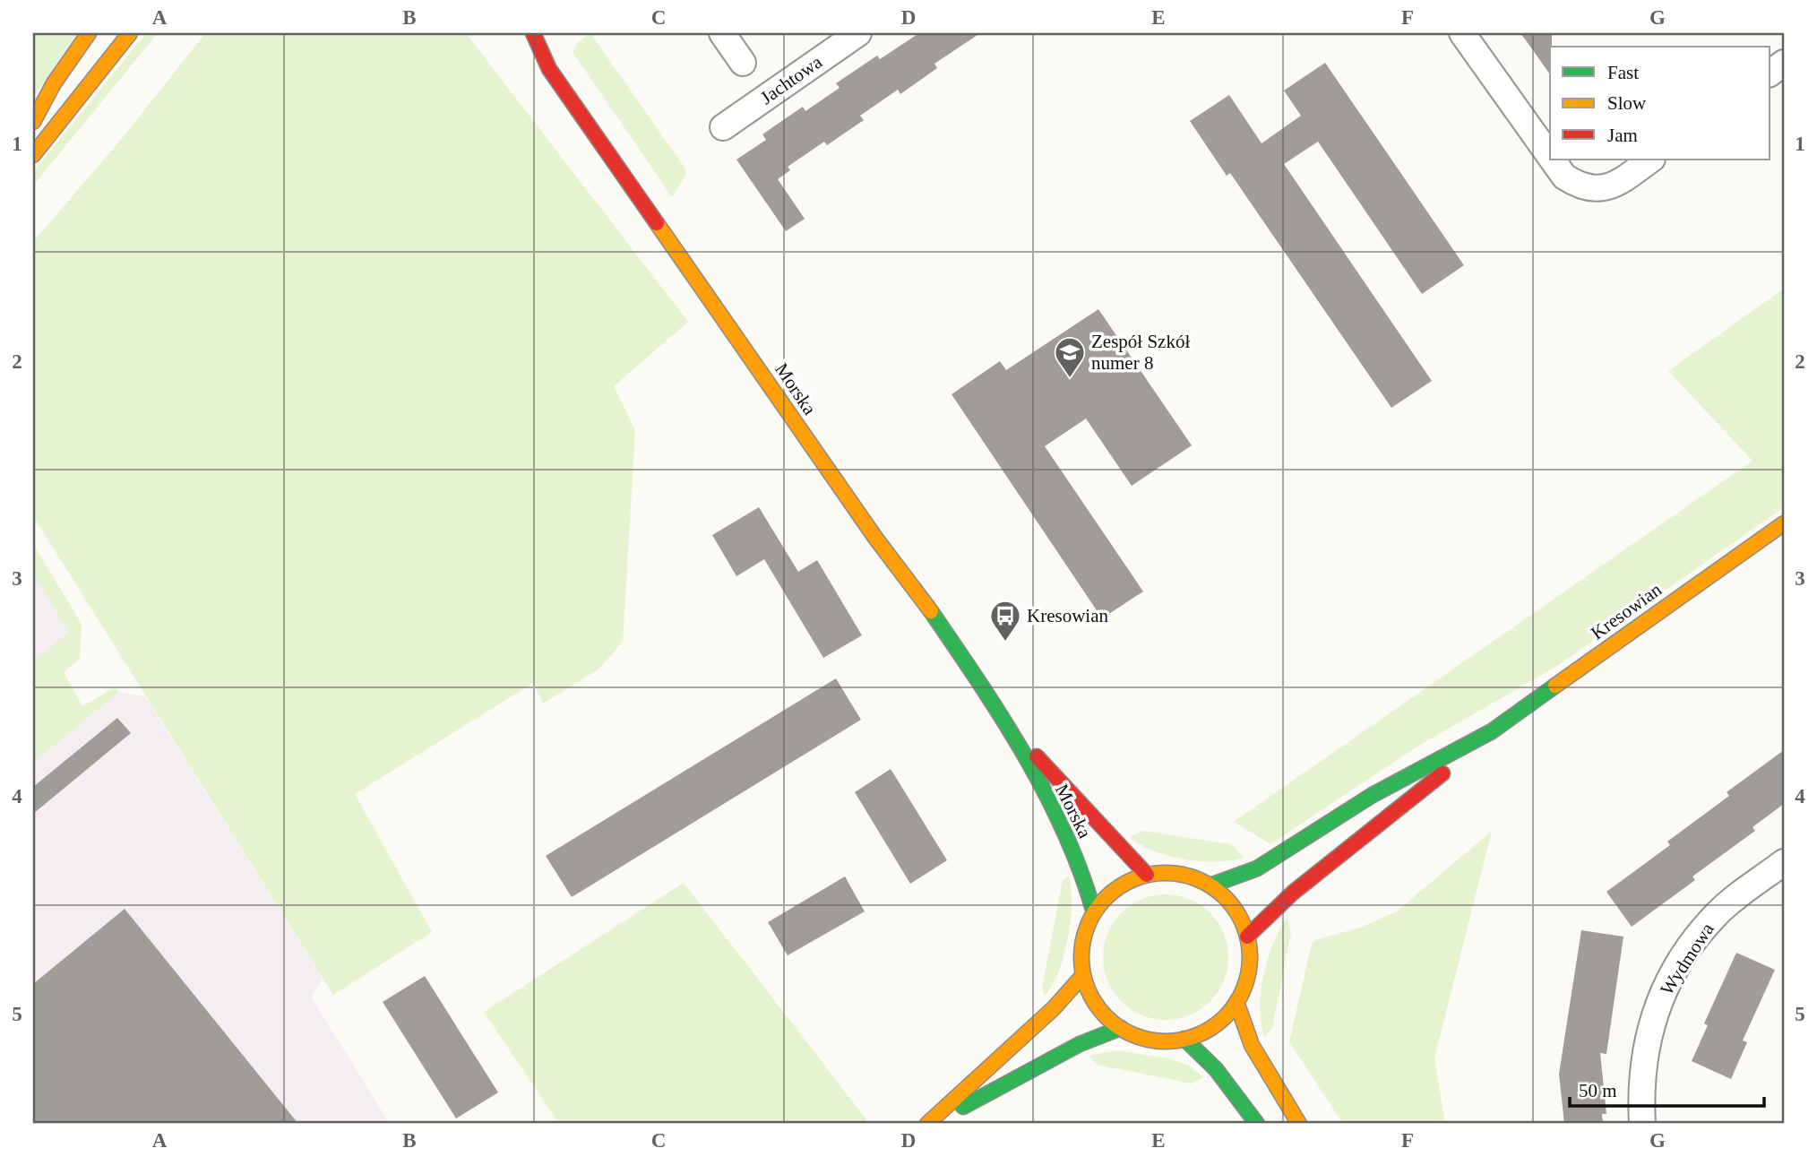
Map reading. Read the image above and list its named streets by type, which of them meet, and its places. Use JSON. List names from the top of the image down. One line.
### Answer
{"streets":{"main road":["Morska","Kresowian"],"street":["Jachtowa","Wydmowa"]},"crossings":[["Morska","Kresowian"]],"places":{"school or university":["Zespół Szkół numer 8"],"bus stop":["Kresowian"]},"legend":["Fast","Slow","Jam"],"scale_bar":"50 m","grid":{"columns":["A","B","C","D","E","F","G"],"rows":["1","2","3","4","5"]}}
